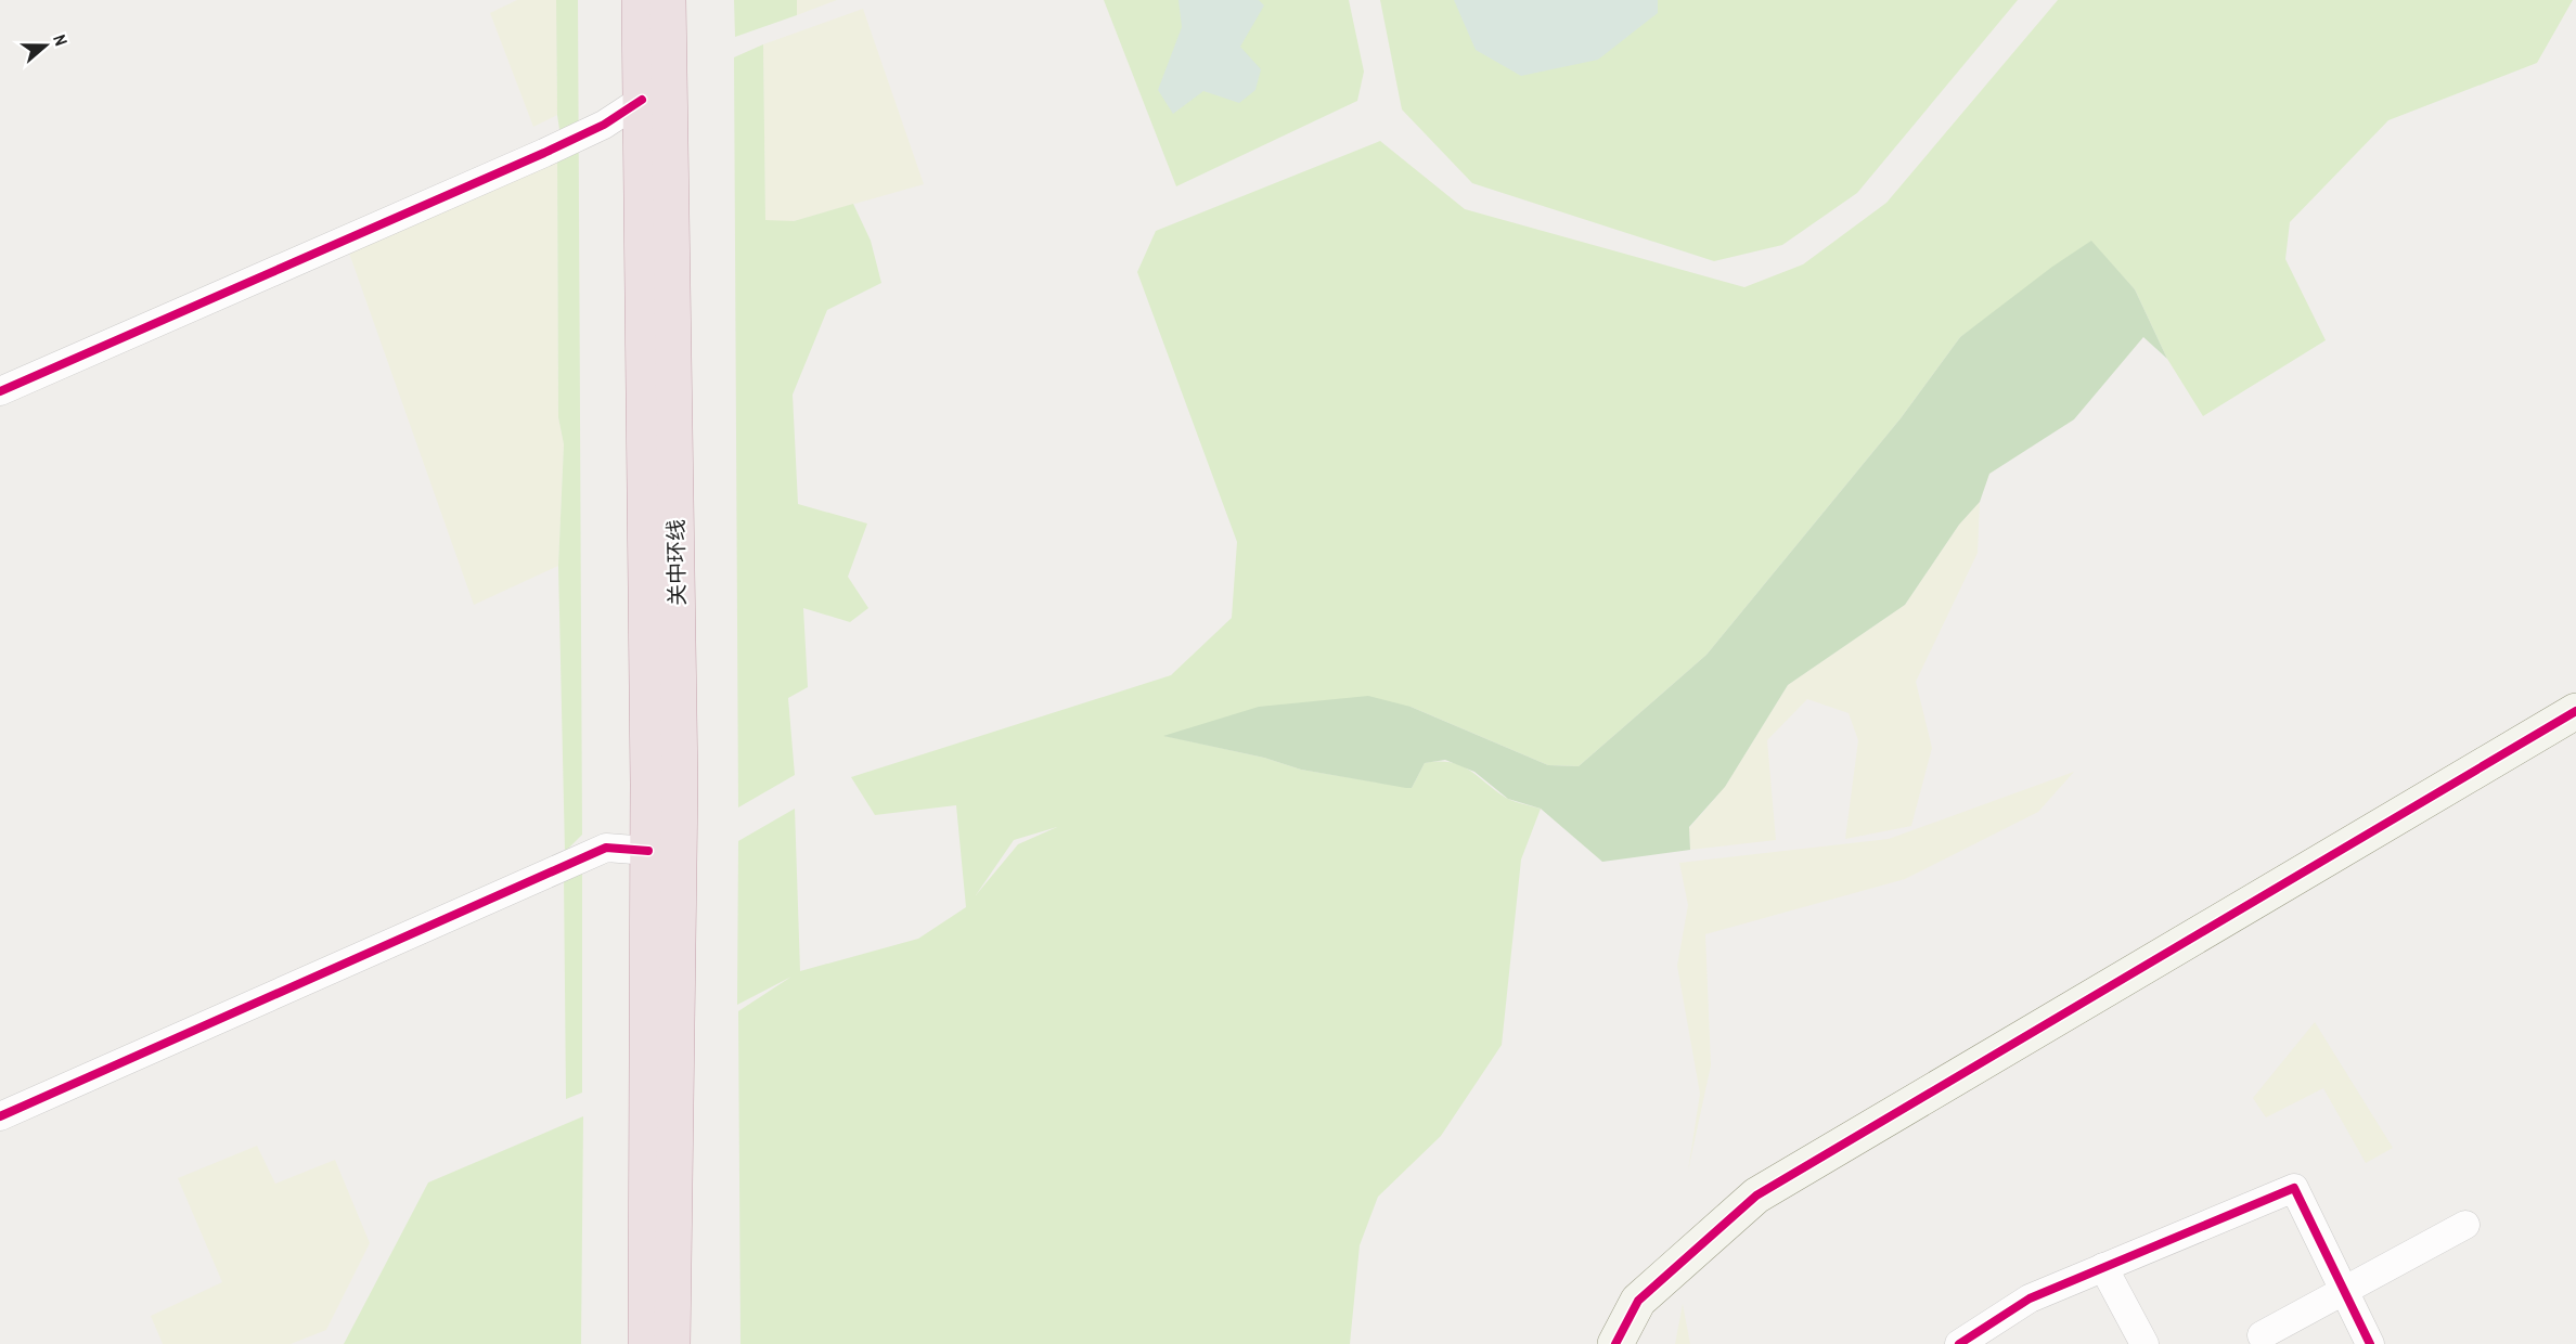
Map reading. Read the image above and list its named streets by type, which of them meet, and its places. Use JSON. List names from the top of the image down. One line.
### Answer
{"streets":{"highway":["关中环线"]},"north":"right"}
